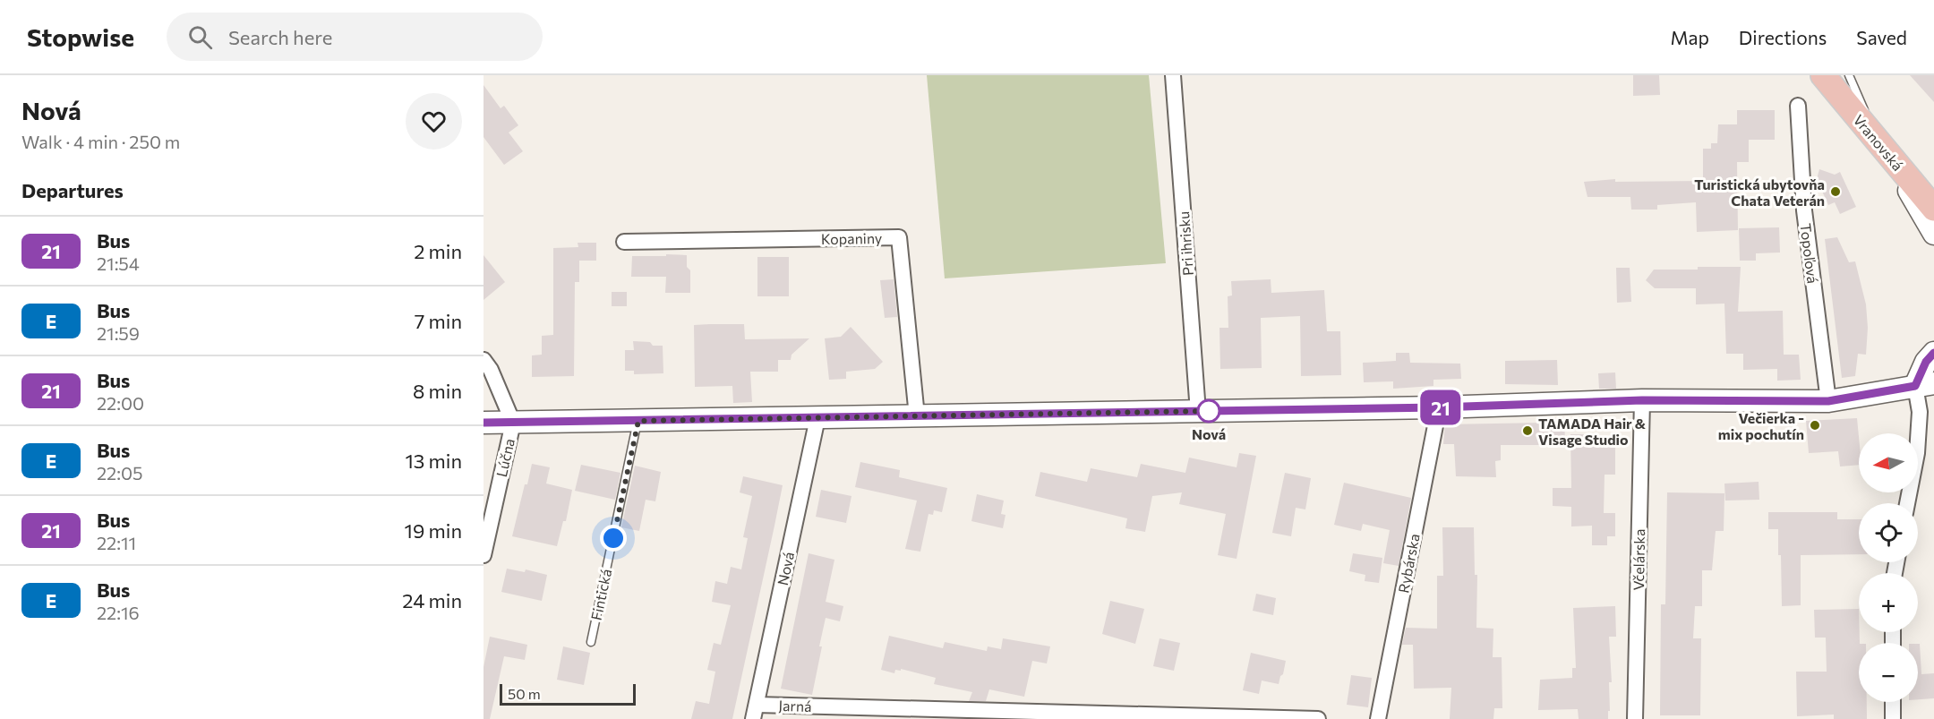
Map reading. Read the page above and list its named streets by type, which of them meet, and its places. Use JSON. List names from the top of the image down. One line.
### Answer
{"streets":{"main road":["Vranovská"],"street":["Kopaniny","Pri ihrisku","Topoľová","Lúčna","Včelárska","Rybárska","Nová","Jarná"],"lane":["Fintická"]},"crossings":[["Nová","Jarná"]],"places":["Turistická ubytovňa Chata Veterán","Nová","Večierka - mix pochutín","TAMADA Hair & Visage Studio"],"lines":["bus line 21"],"scale_bar":"50 m","north":"left","page":{"header":"Stopwise","search":"Search here","nav":["Map","Directions","Saved"],"heading":[["Nová","Walk · 4 min · 250 m"],"Departures"],"on_map":"21","list":[{"mark":"21","name":"Bus","note":"21:54","value":"2 min"},{"mark":"E","name":"Bus","note":"21:59","value":"7 min"},{"mark":"21","name":"Bus","note":"22:00","value":"8 min"},{"mark":"E","name":"Bus","note":"22:05","value":"13 min"},{"mark":"21","name":"Bus","note":"22:11","value":"19 min"},{"mark":"E","name":"Bus","note":"22:16","value":"24 min"}],"map_buttons":["+","−"],"scale":"50 m"}}
